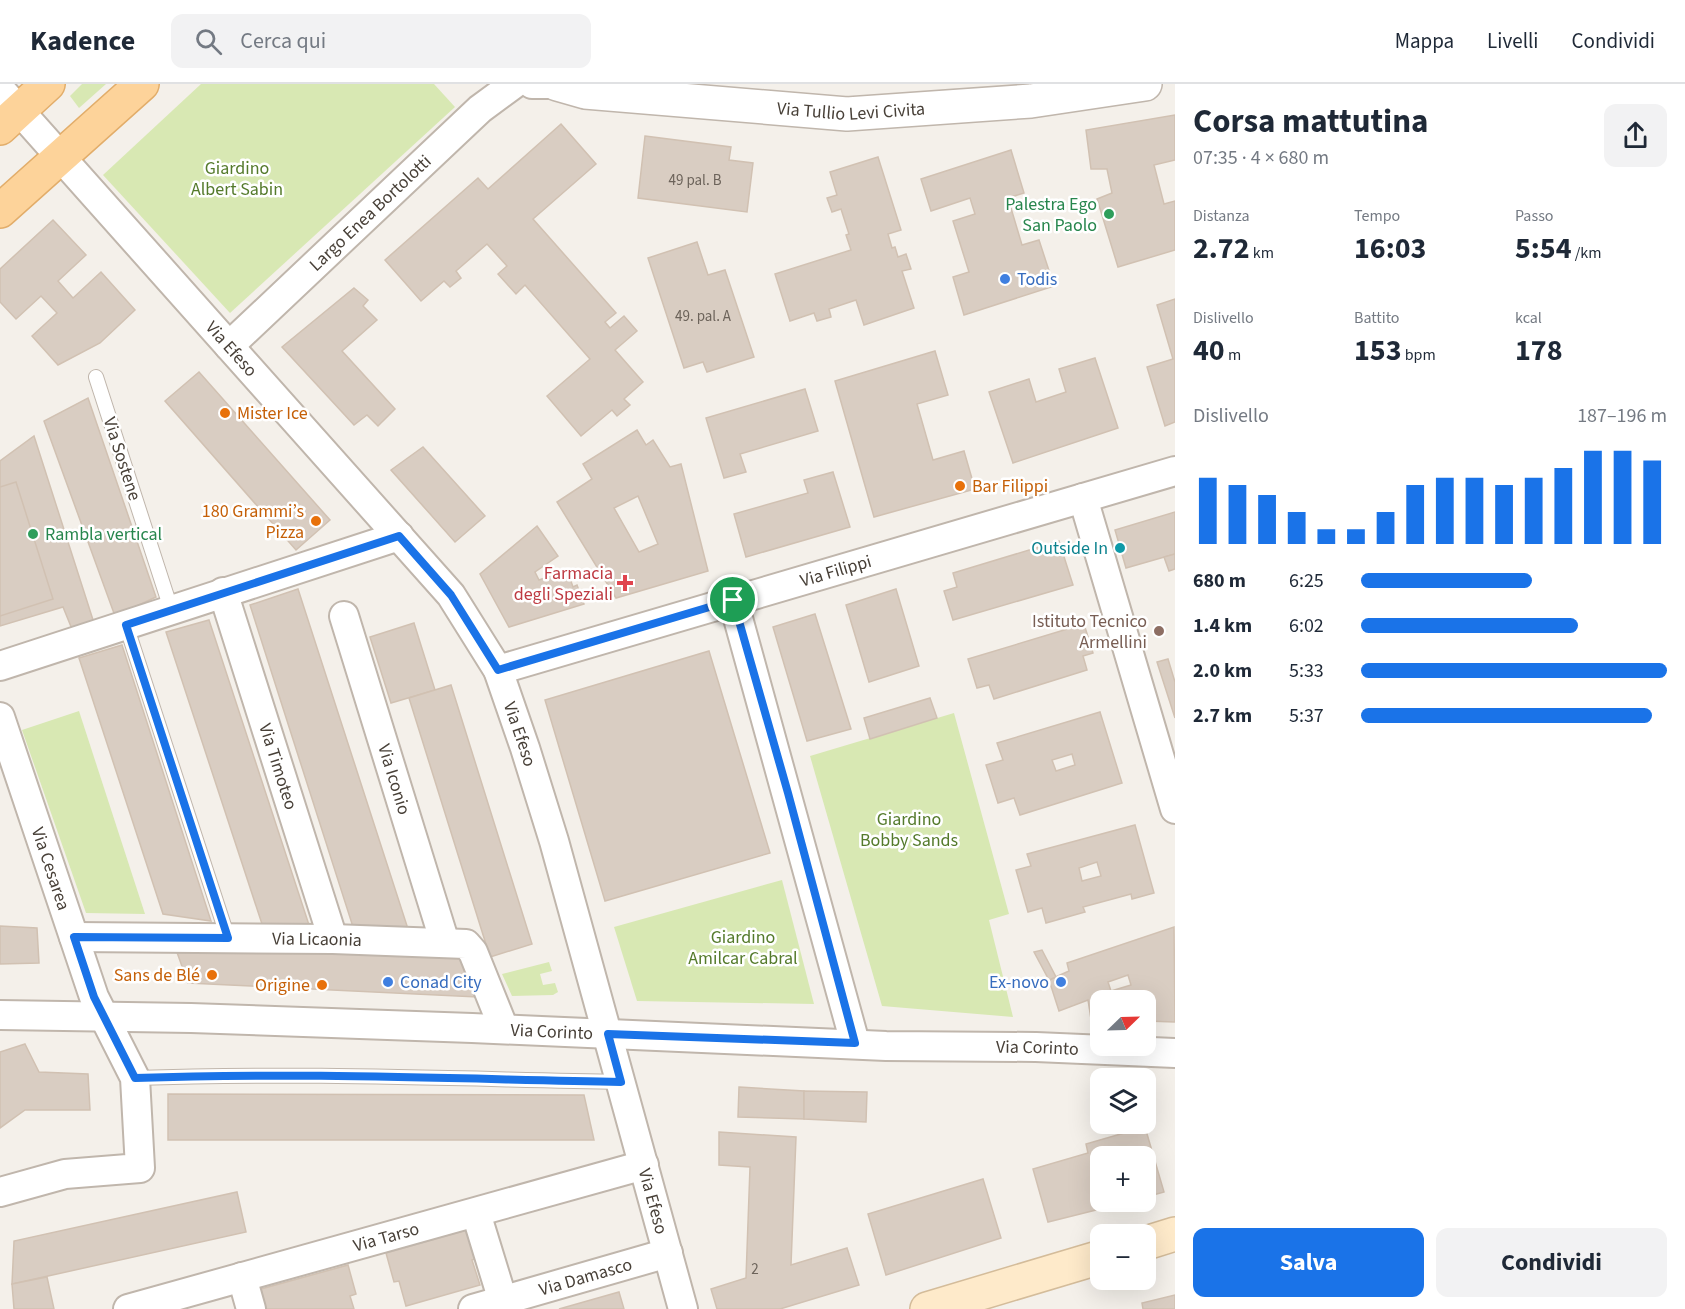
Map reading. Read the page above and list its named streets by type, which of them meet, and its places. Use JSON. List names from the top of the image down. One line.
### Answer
{"streets":{"street":["Via Tullio Levi Civita","Largo Enea Bortolotti","Via Efeso","Via Filippi","Via Timoteo","Via Iconio","Via Cesarea","Via Licaonia","Via Corinto","Via Tarso","Via Damasco"],"lane":["Via Sostene"]},"crossings":[["Largo Enea Bortolotti","Via Efeso"],["Via Efeso","Via Filippi"],["Via Efeso","Via Corinto"],["Via Efeso","Via Tarso"],["Via Efeso","Via Damasco"],["Via Timoteo","Via Licaonia"],["Via Iconio","Via Licaonia"],["Via Cesarea","Via Licaonia"],["Via Cesarea","Via Corinto"],["Via Licaonia","Via Corinto"]],"parks":["Giardino Albert Sabin","Giardino Bobby Sands","Giardino Amilcar Cabral"],"places":{"other":["Palestra Ego San Paolo","Todis","Mister Ice","Bar Filippi","180 Grammi’s Pizza","Rambla vertical","Outside In","Istituto Tecnico Armellini","Sans de Blé","Conad City","Ex-novo","Origine"],"health":["Farmacia degli Speziali"]},"house_numbers":["49 pal. B","49. pal. A","2"],"north":"top right","page":{"header":"Kadence","search":"Cerca qui","nav":["Mappa","Livelli","Condividi"],"heading":["Corsa mattutina","07:35 · 4 × 680 m"],"stats":[["Distanza","2.72 km"],["Tempo","16:03"],["Passo","5:54 /km"],["Dislivello","40 m"],["Battito","153 bpm"],["kcal","178"]],"chart":["Dislivello","187–196 m"],"list":[{"name":"680 m","note":"6:25"},{"name":"1.4 km","note":"6:02"},{"name":"2.0 km","note":"5:33"},{"name":"2.7 km","note":"5:37"}],"map_buttons":["+","−"],"buttons":["Salva","Condividi"]}}
